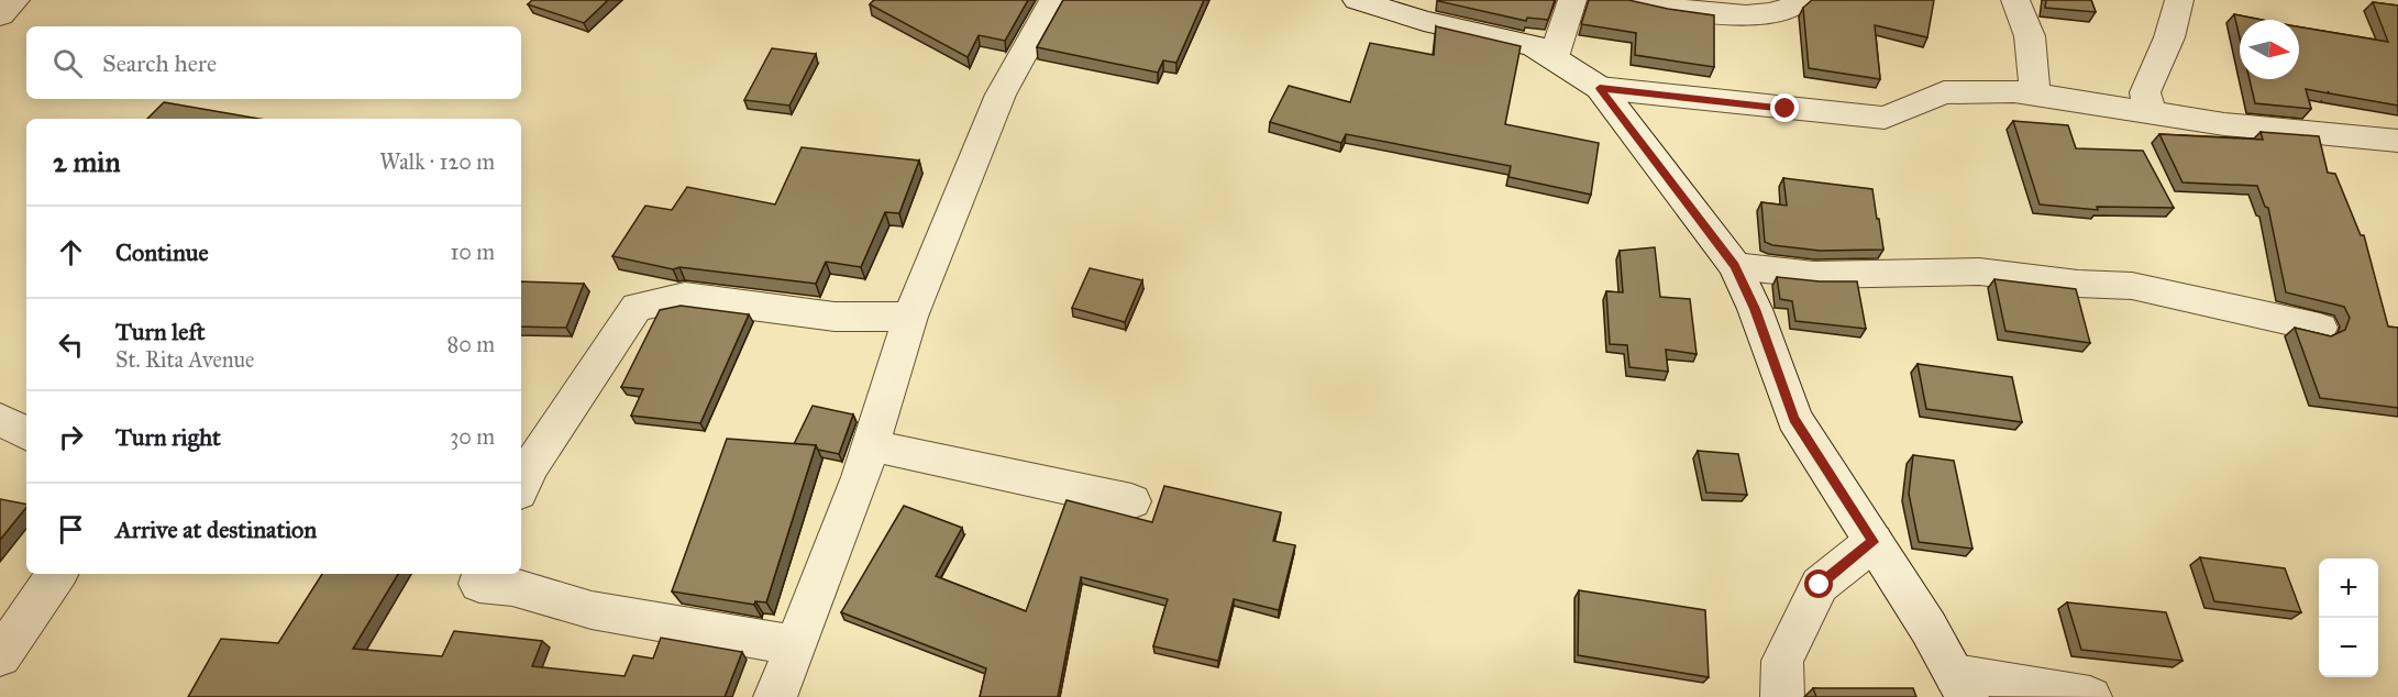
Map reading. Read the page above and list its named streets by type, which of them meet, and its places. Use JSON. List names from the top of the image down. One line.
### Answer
{"north":"right","page":{"search":"Search here","heading":["2 min","Walk · 120 m"],"list":[["Continue","10 m"],["Turn left","St. Rita Avenue","80 m"],["Turn right","30 m"],"Arrive at destination"],"map_buttons":["+","−"]}}
